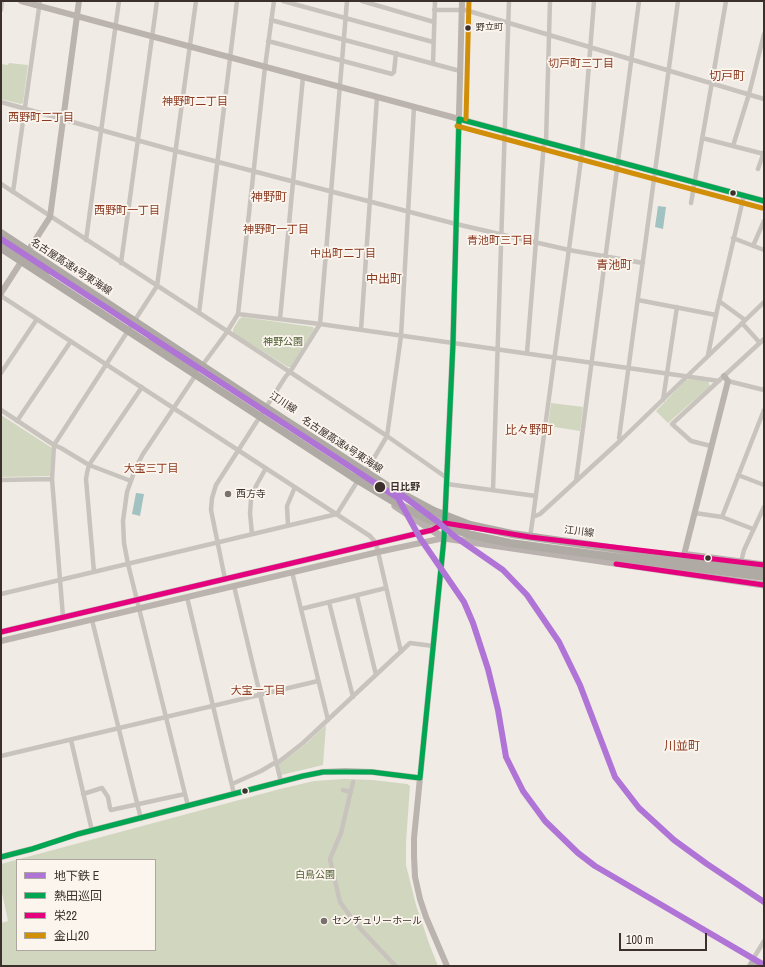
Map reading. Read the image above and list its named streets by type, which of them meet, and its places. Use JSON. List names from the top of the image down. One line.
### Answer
{"streets":{"highway":["名古屋高速4号東海線"],"main road":["江川線"]},"districts":["切戸町三丁目","切戸町","神野町二丁目","西野町二丁目","神野町","西野町一丁目","神野町一丁目","青池町三丁目","中出町二丁目","青池町","中出町","比々野町","大宝三丁目","大宝一丁目","川並町"],"parks":["神野公園","白鳥公園"],"places":["野立町","日比野","西方寺","センチュリーホール"],"lines":["transit line 金山20","transit line 熱田巡回","metro line E","transit line 栄22"],"legend":["地下鉄 E","熱田巡回","栄22","金山20"],"scale_bar":"100 m"}
